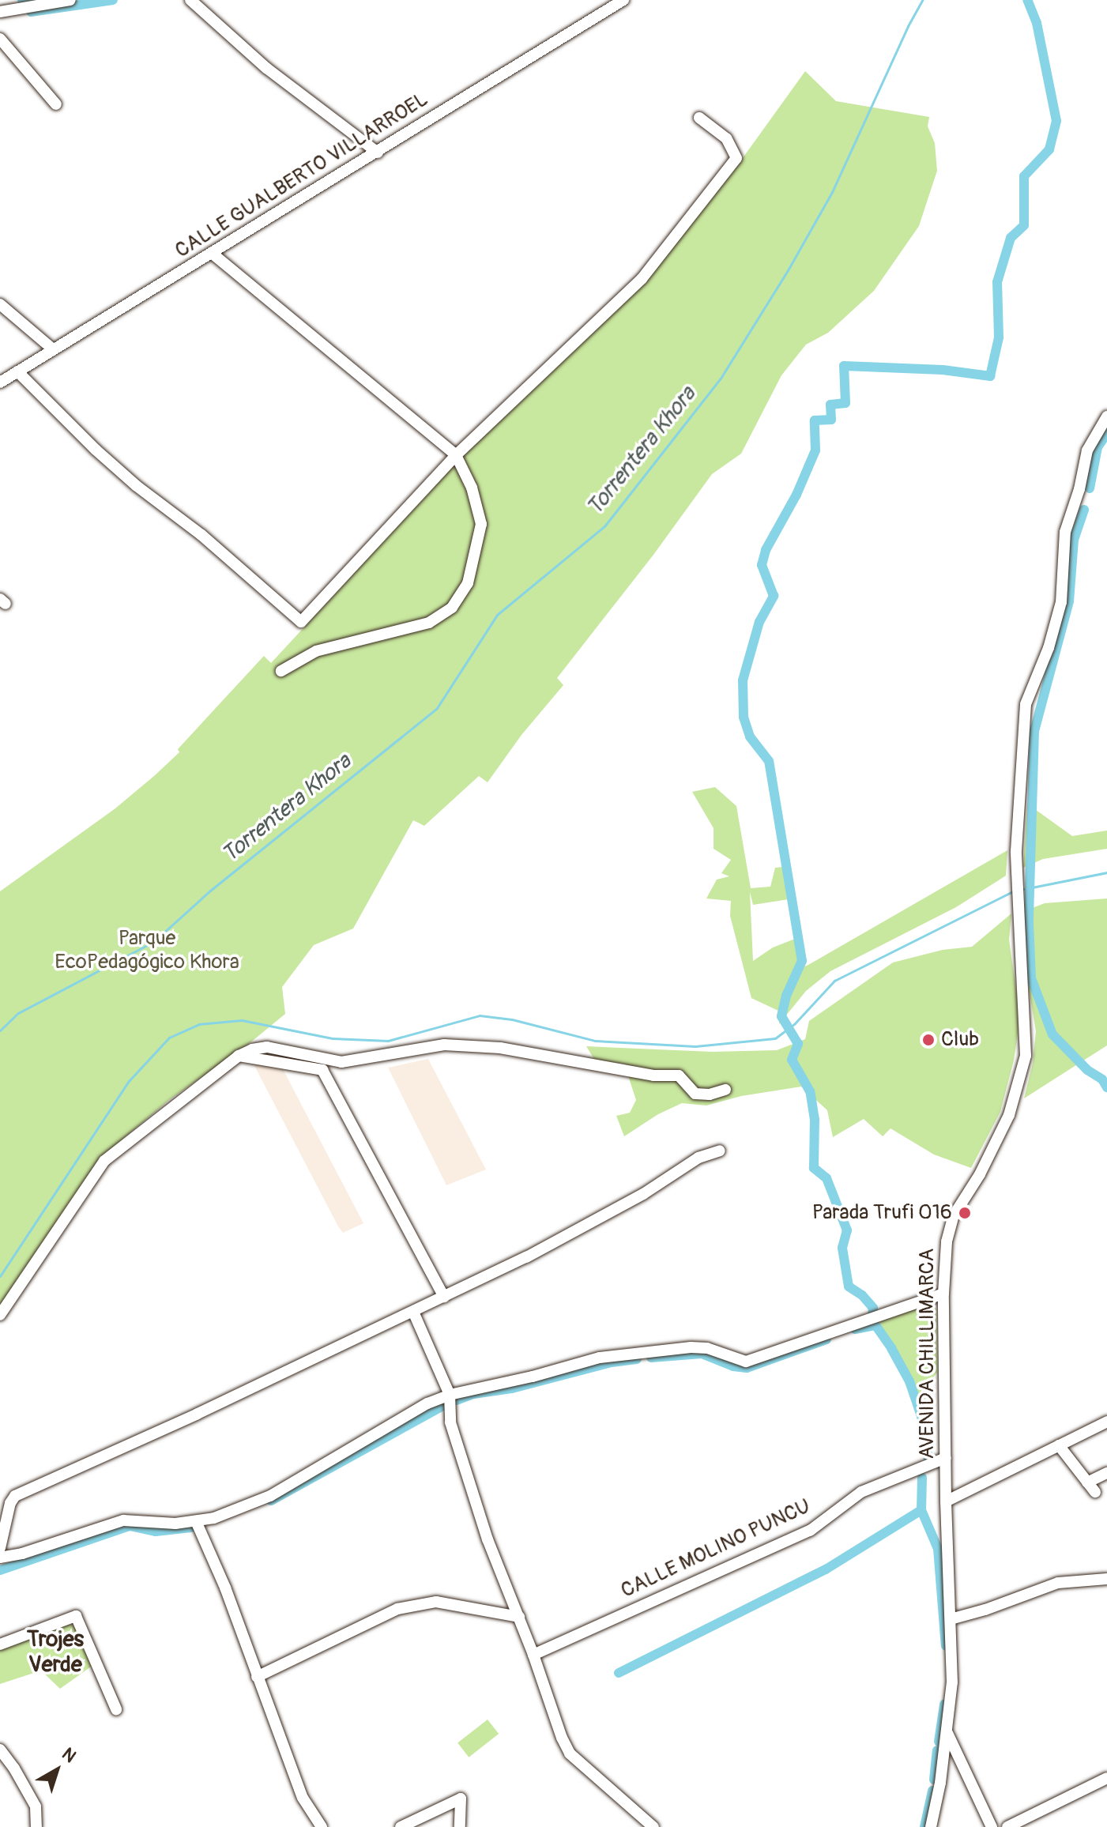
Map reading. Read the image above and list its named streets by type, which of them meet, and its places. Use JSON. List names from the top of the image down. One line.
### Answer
{"streets":{"street":["CALLE GUALBERTO VILLARROEL","AVENIDA CHILLIMARCA","CALLE MOLINO PUNCU"]},"crossings":[["AVENIDA CHILLIMARCA","CALLE MOLINO PUNCU"]],"districts":["Trojes Verde"],"water":["Torrentera Khora"],"parks":["Parque EcoPedagógico Khora"],"places":["Club","Parada Trufi 016"],"north":"top right"}
